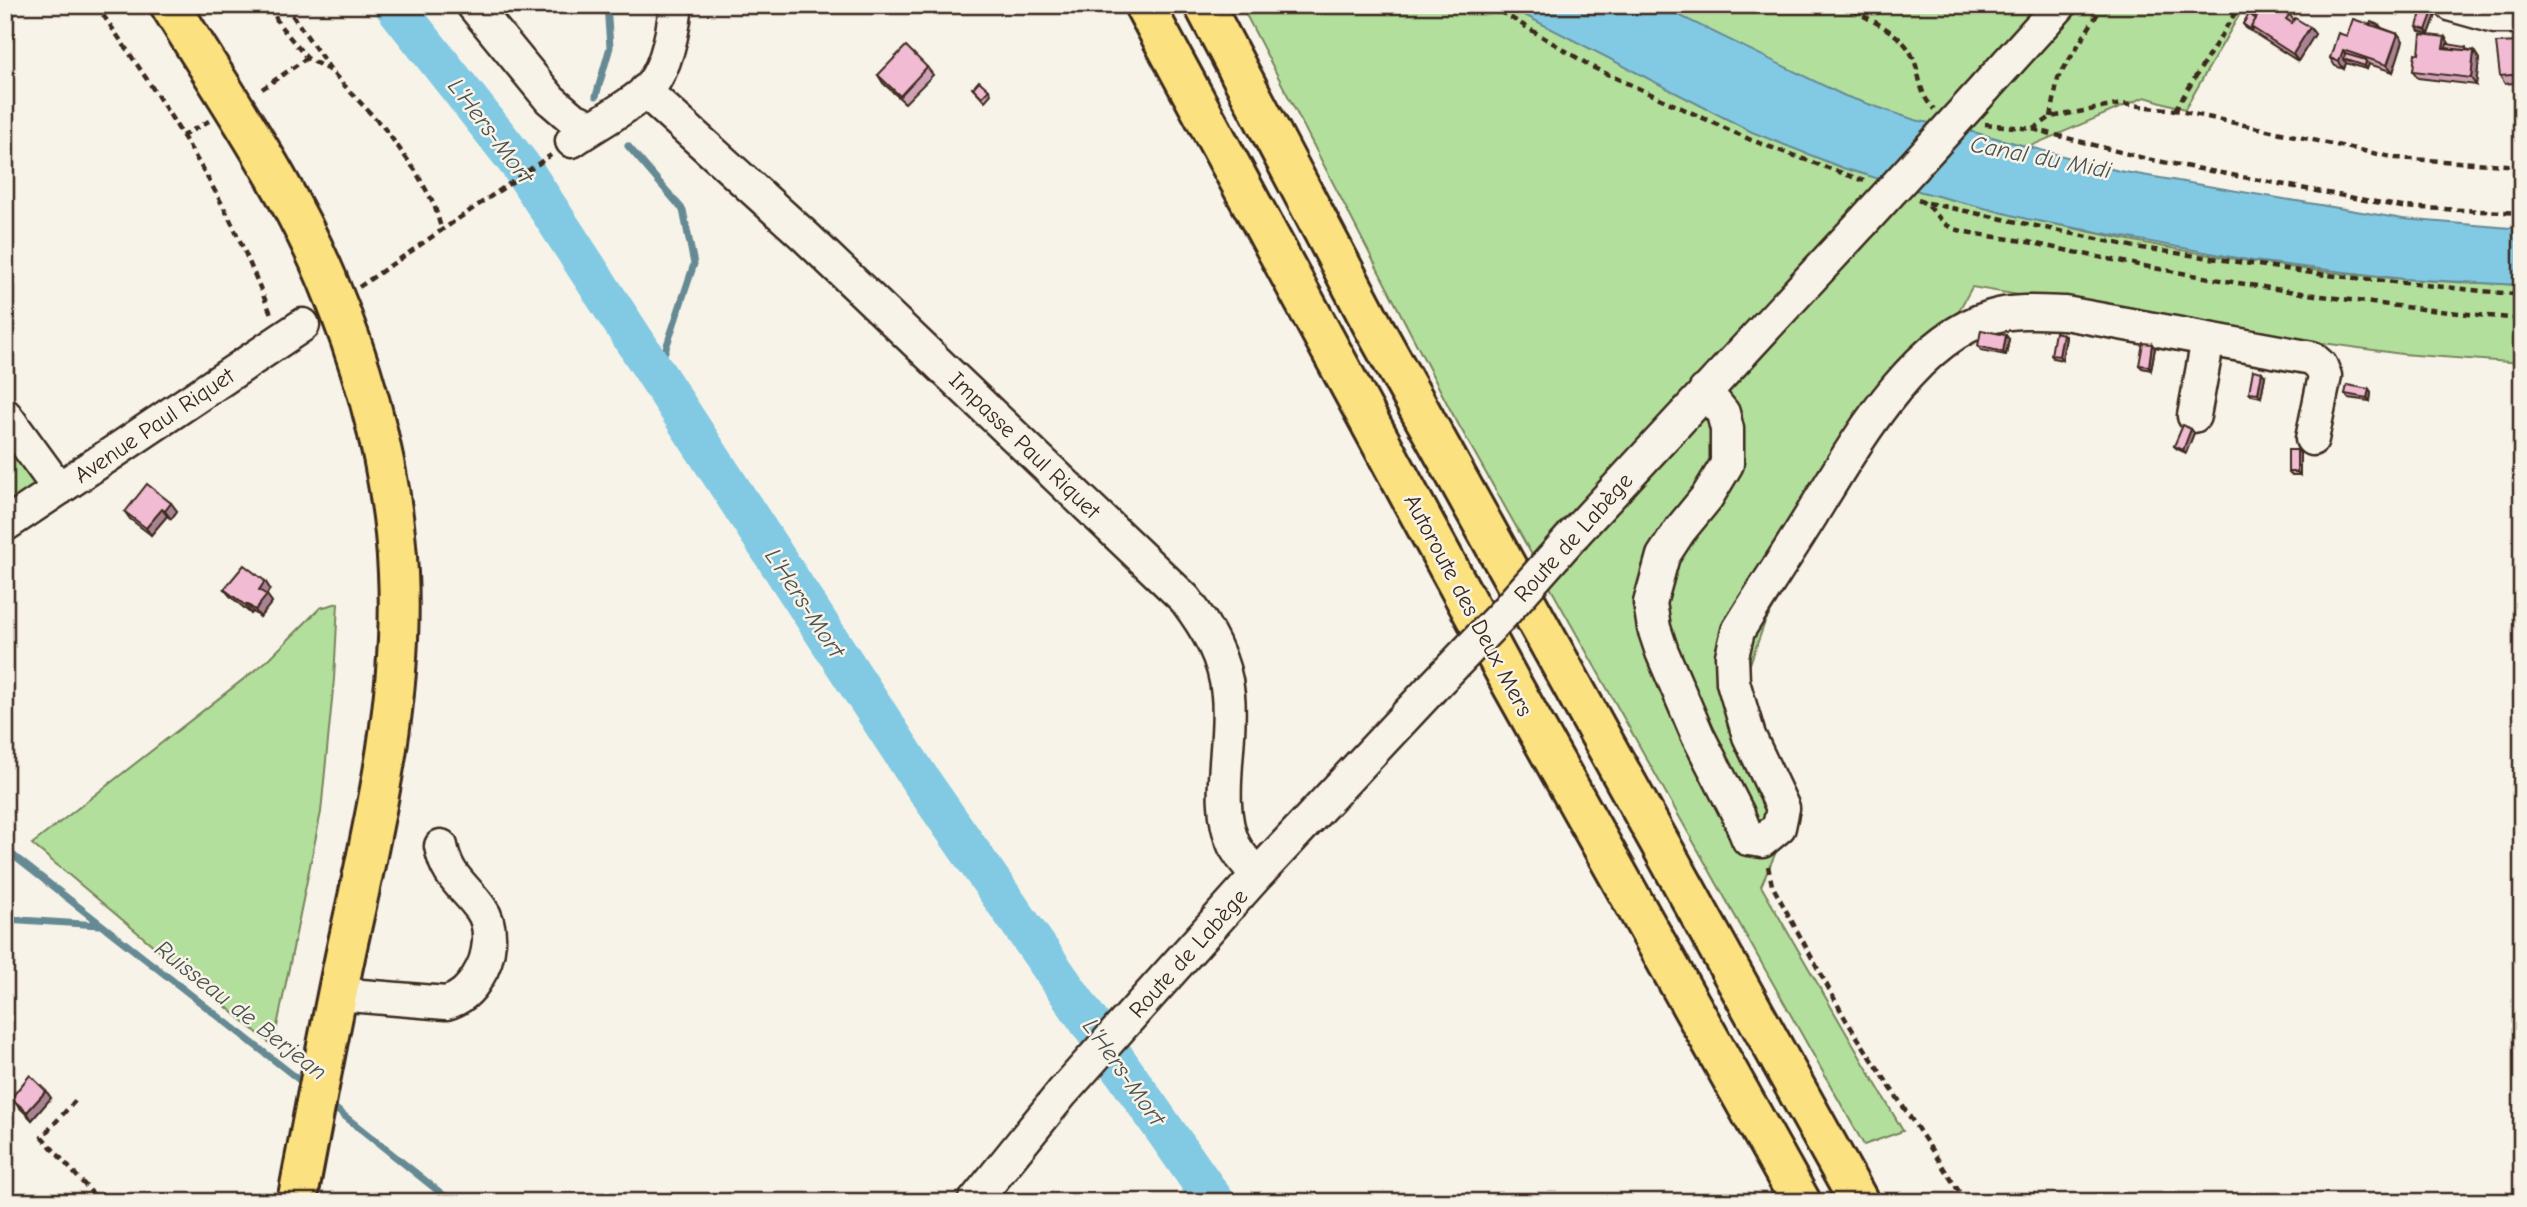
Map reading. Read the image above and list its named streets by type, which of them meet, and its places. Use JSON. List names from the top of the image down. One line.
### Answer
{"streets":{"main road":["Autoroute des Deux Mers"],"street":["Avenue Paul Riquet","Impasse Paul Riquet","Route de Labège"]},"crossings":[["Impasse Paul Riquet","Route de Labège"]],"water":["L'Hers-Mort","Canal du Midi","Ruisseau de Berjean"]}
